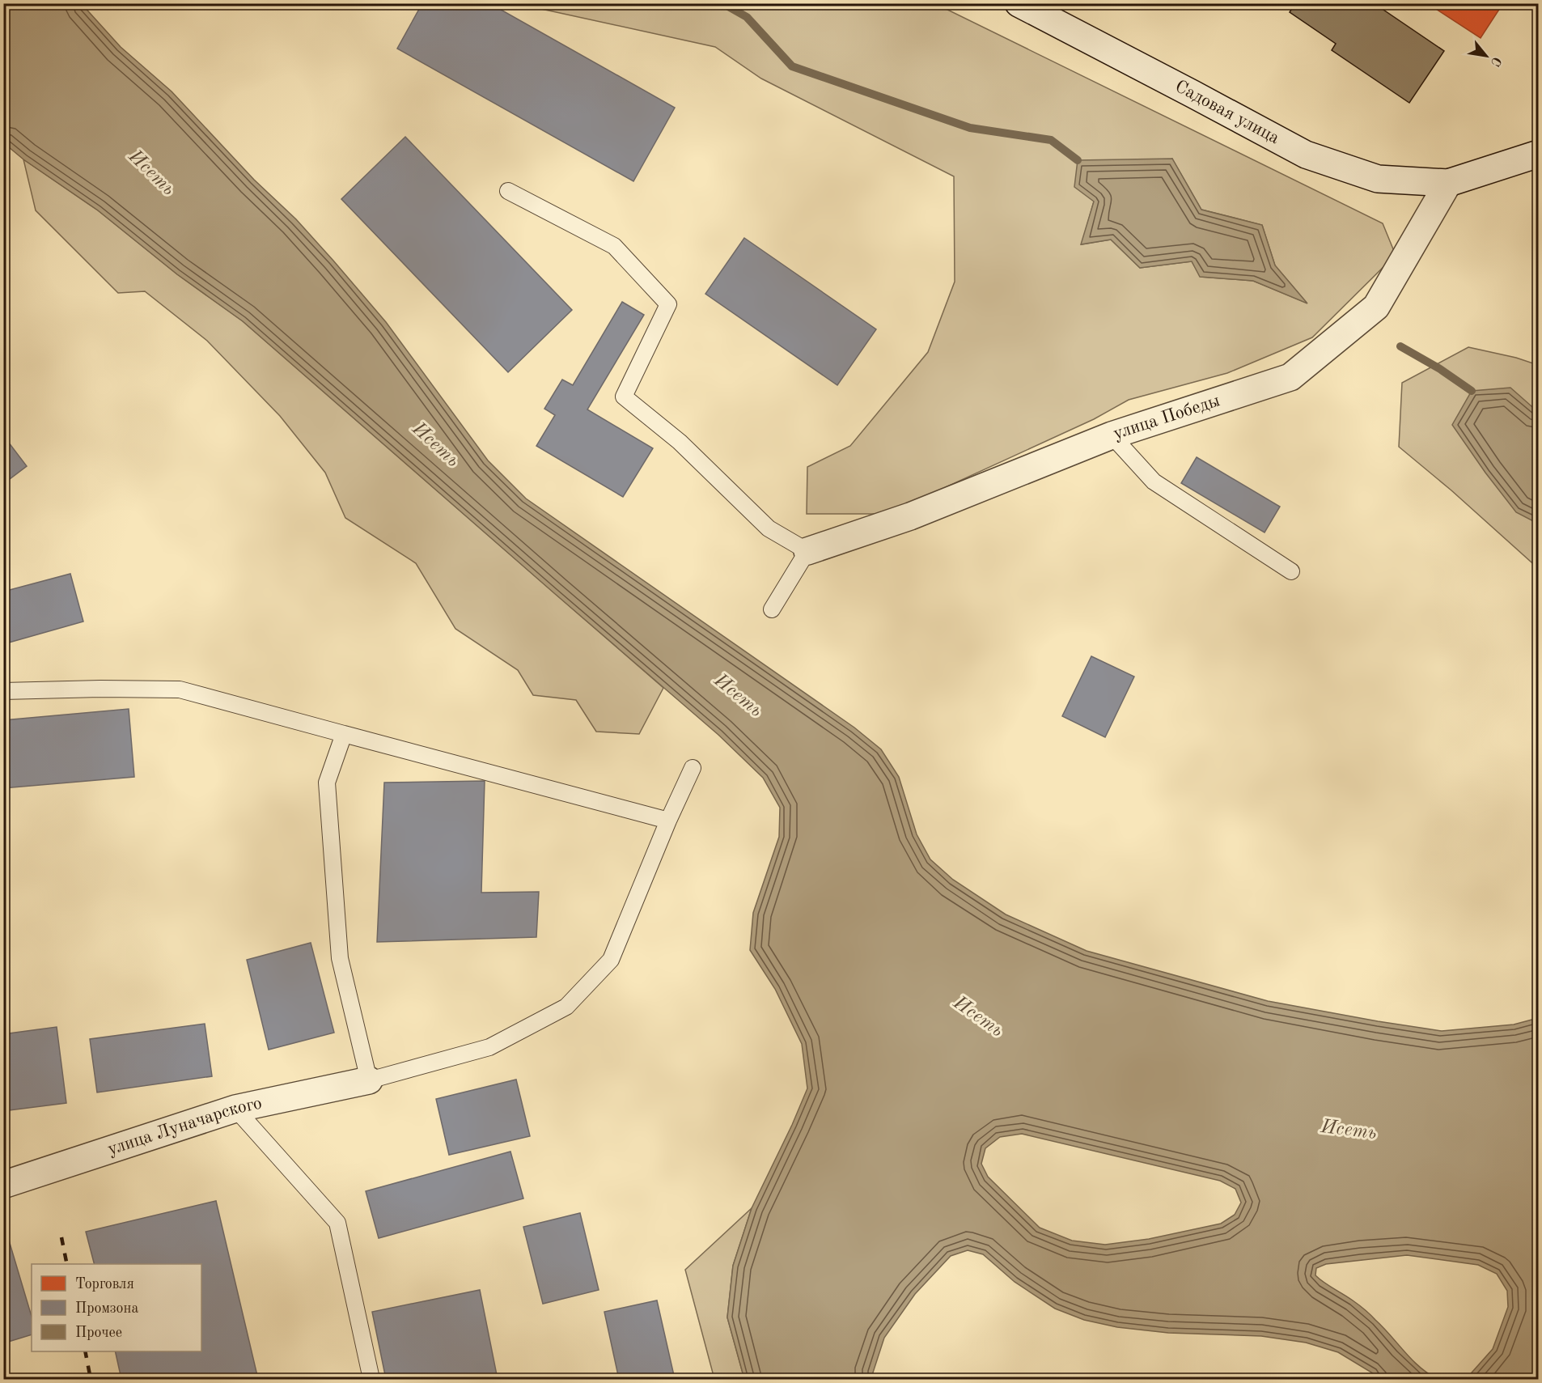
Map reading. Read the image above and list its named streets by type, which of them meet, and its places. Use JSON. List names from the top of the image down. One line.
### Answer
{"streets":{"street":["Садовая улица","улица Победы","улица Луначарского"]},"crossings":[["Садовая улица","улица Победы"]],"water":["Исеть"],"legend":["Торговля","Промзона","Прочее"],"north":"bottom right"}
